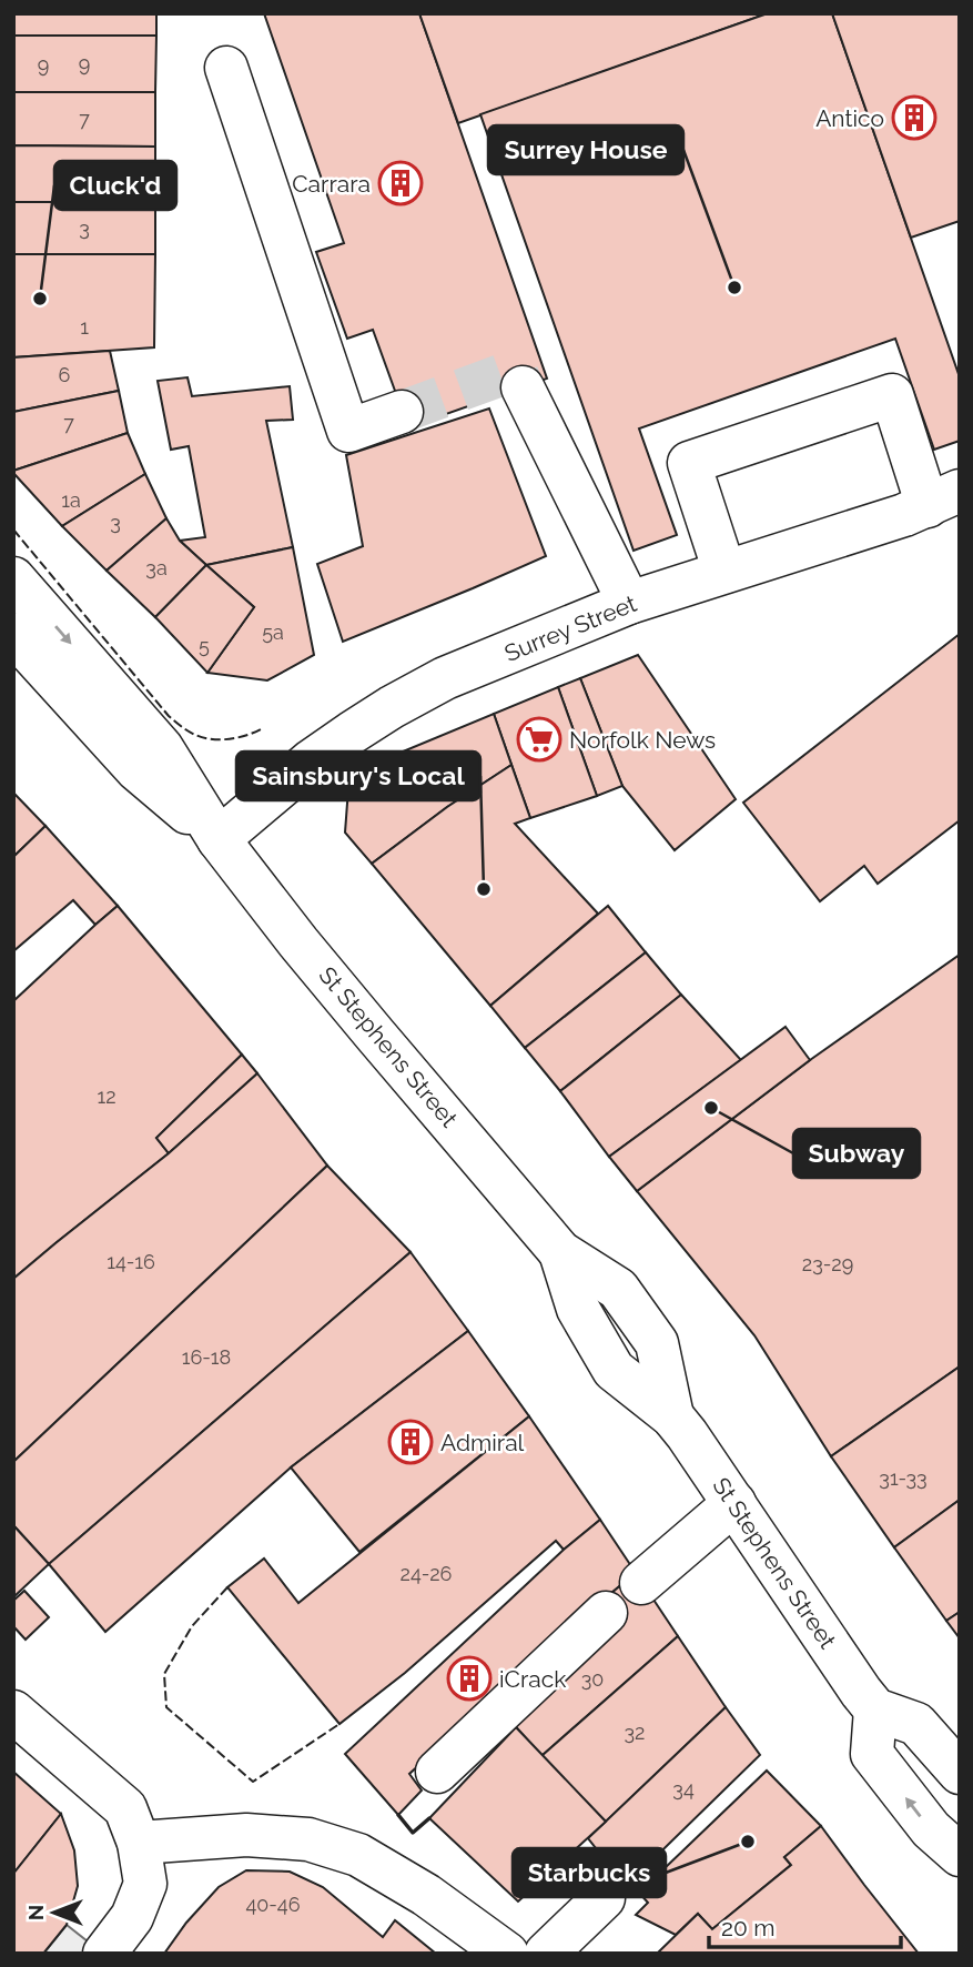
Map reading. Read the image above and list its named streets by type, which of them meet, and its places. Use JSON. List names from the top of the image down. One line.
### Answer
{"streets":{"street":["Surrey Street","St Stephens Street"]},"crossings":[["Surrey Street","St Stephens Street"]],"places":{"building":["Antico","Carrara","Admiral","iCrack"],"other":["Surrey House","Cluck'd","Sainsbury's Local","Subway","Starbucks"],"supermarket":["Norfolk News"]},"house_numbers":["9","9","7","3","1","6","7","1a","3","3a","5a","5","12","14-16","23-29","16-18","31-33","24-26","30","32","34","40-46"],"scale_bar":"20 m","north":"left"}
